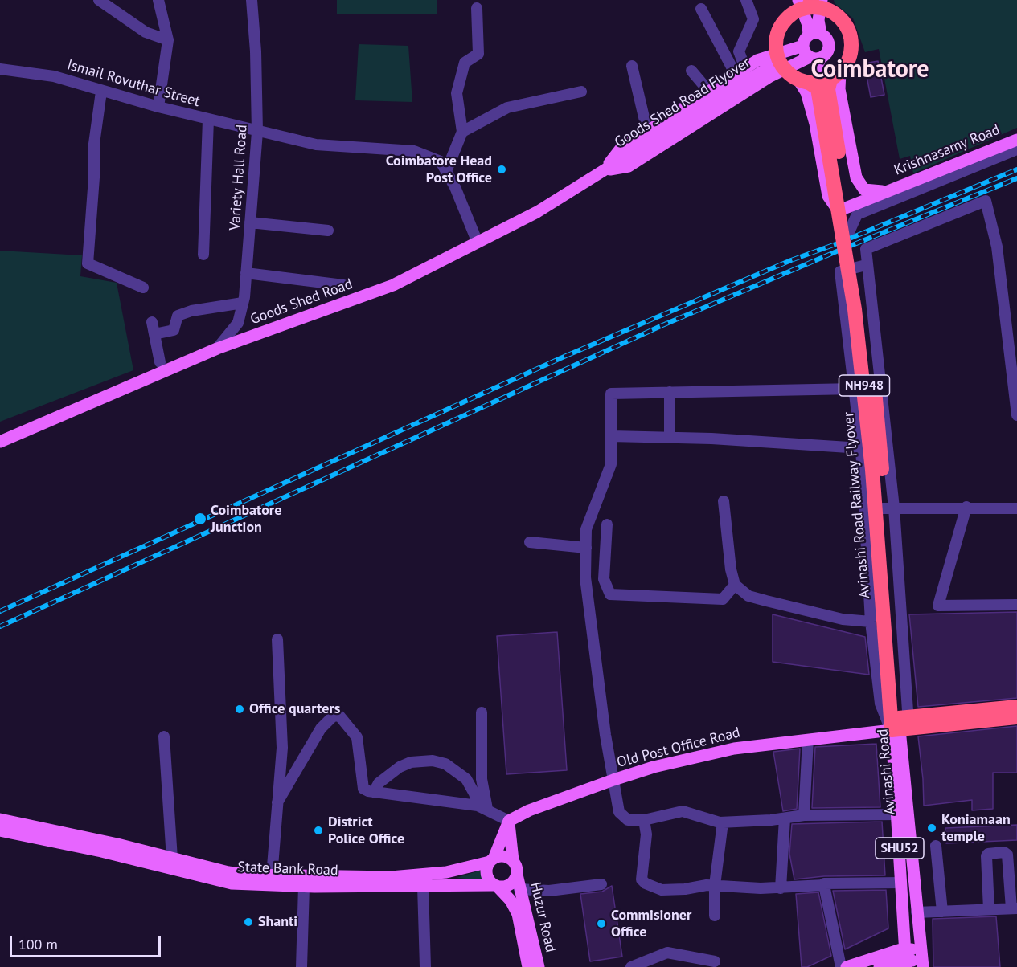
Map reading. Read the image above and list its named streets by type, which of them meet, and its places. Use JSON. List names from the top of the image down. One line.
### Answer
{"streets":{"highway":["NH948","Avinashi Road Railway Flyover"],"main road":["Goods Shed Road Flyover","Krishnasamy Road","Goods Shed Road","Old Post Office Road","Avinashi Road","SHU52","State Bank Road","Huzur Road"],"street":["Ismail Rovuthar Street","Variety Hall Road"]},"crossings":[["Ismail Rovuthar Street","Variety Hall Road"],["Goods Shed Road Flyover","Goods Shed Road"],["Goods Shed Road Flyover","NH948"],["Krishnasamy Road","NH948"],["Krishnasamy Road","Avinashi Road Railway Flyover"],["Variety Hall Road","Goods Shed Road"],["NH948","Avinashi Road Railway Flyover"],["Avinashi Road Railway Flyover","Old Post Office Road"],["Avinashi Road Railway Flyover","Avinashi Road"],["Old Post Office Road","Avinashi Road"],["State Bank Road","Huzur Road"]],"districts":["Coimbatore"],"places":["Coimbatore Head Post Office","Coimbatore Junction","Office quarters","Koniamaan temple","District Police Office","Shanti","Commisioner Office"],"scale_bar":"100 m"}
